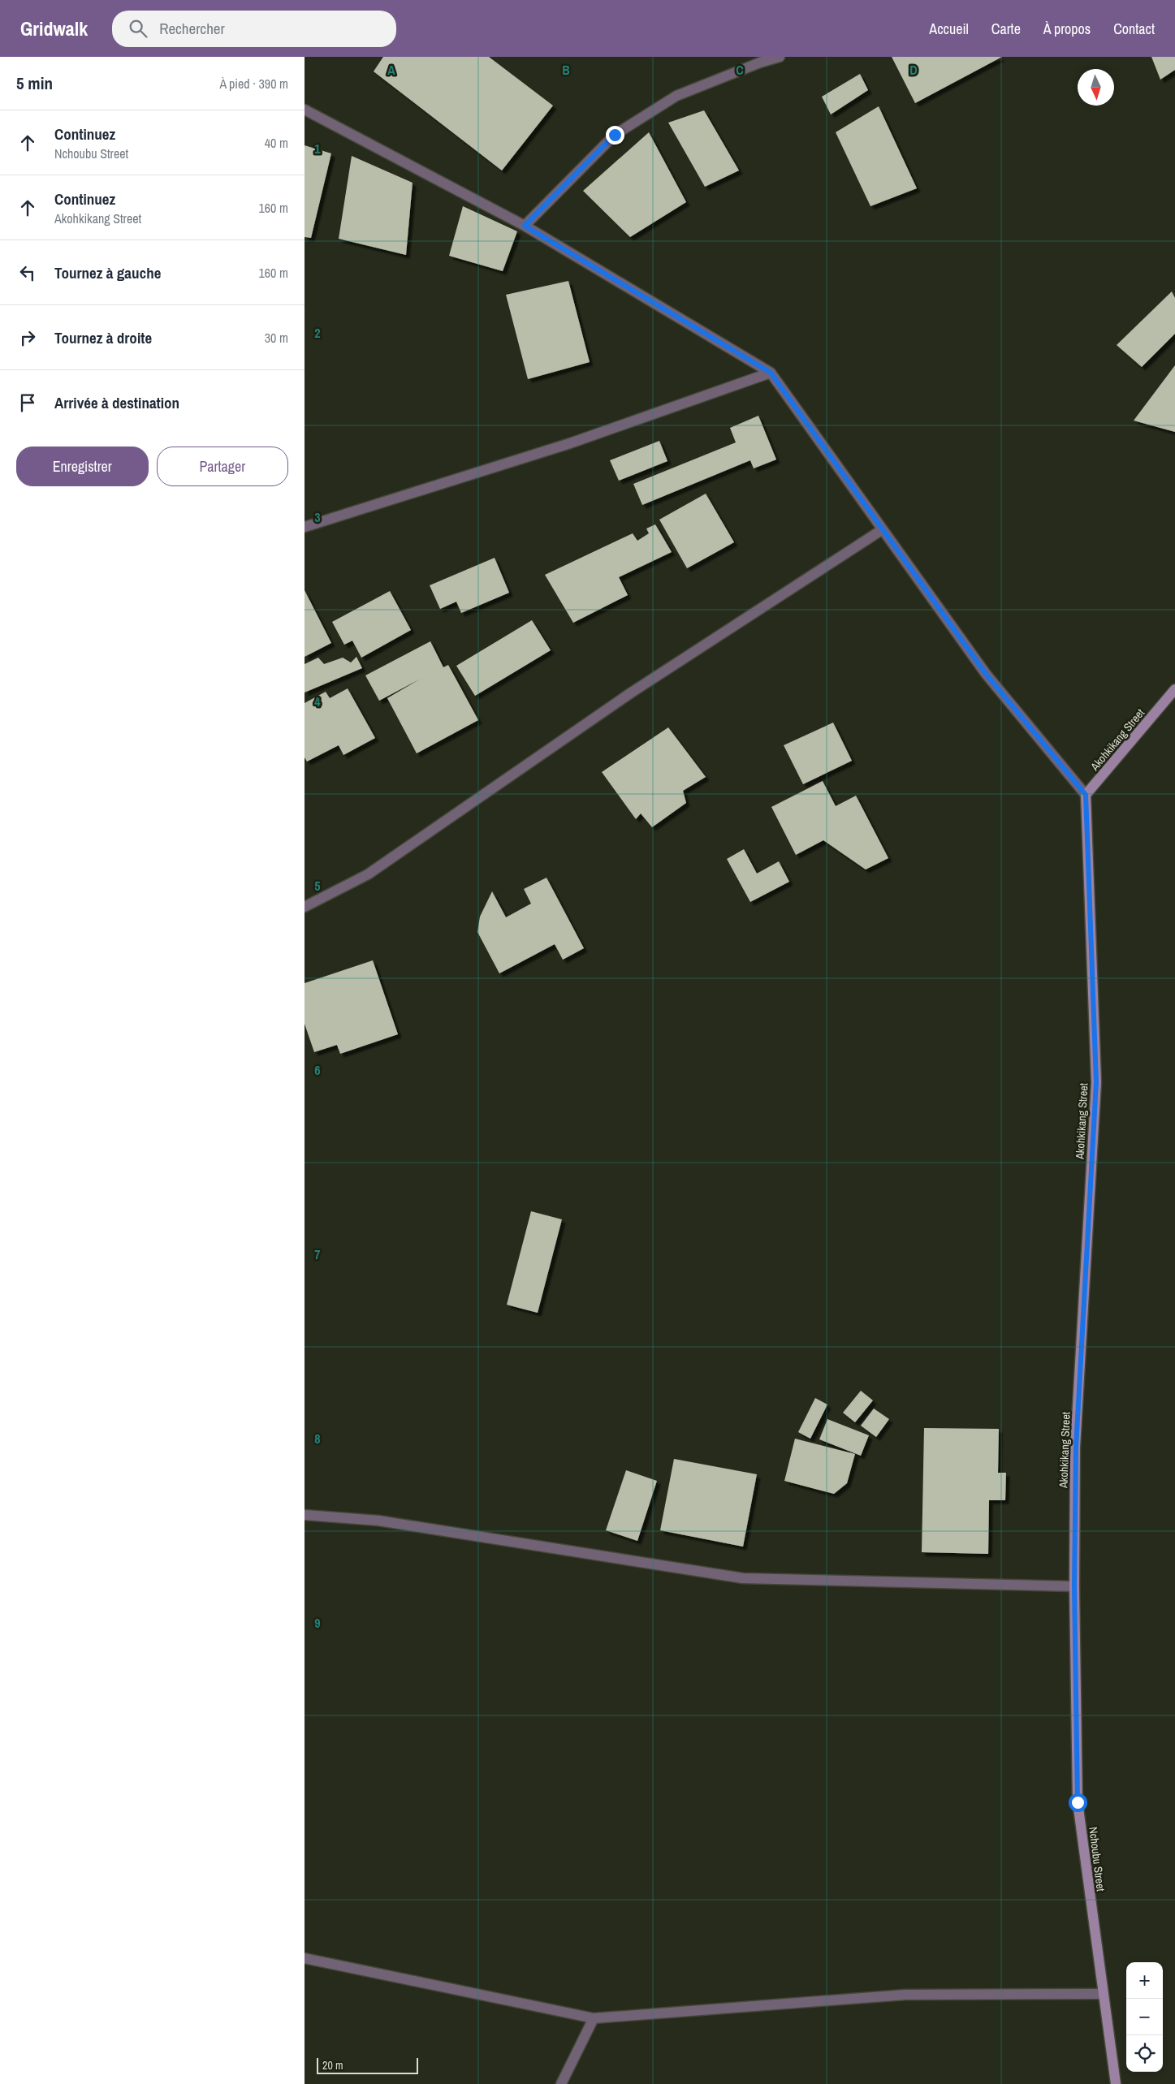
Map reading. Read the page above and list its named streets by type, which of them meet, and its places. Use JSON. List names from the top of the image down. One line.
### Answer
{"streets":{"street":["Akohkikang Street","Nchoubu Street"]},"crossings":[["Akohkikang Street","Nchoubu Street"]],"scale_bar":"20 m","north":"bottom","page":{"header":"Gridwalk","search":"Rechercher","nav":["Accueil","Carte","À propos","Contact"],"heading":["5 min","À pied · 390 m"],"list":[["Continuez","Nchoubu Street","40 m"],["Continuez","Akohkikang Street","160 m"],["Tournez à gauche","160 m"],["Tournez à droite","30 m"],"Arrivée à destination"],"buttons":["Enregistrer","Partager"],"map_buttons":["+","−"],"scale":"20 m"},"grid":{"columns":["A","B","C","D"],"rows":["1","2","3","4","5","6","7","8","9"]}}
